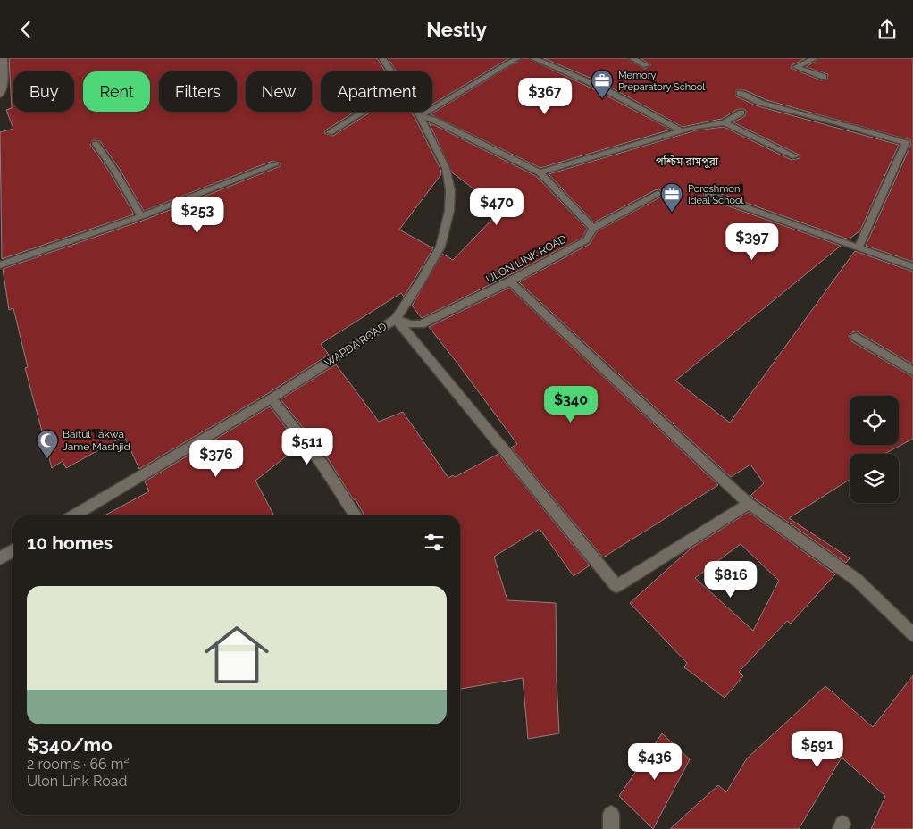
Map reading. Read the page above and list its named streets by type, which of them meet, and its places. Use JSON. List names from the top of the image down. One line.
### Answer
{"streets":{"street":["ULON LINK ROAD","WAPDA ROAD"]},"crossings":[["ULON LINK ROAD","WAPDA ROAD"]],"districts":["পশ্চিম রামপুরা"],"places":{"office":["Memory Preparatory School","Poroshmoni Ideal School"],"mosque":["Baitul Takwa Jame Mashjid"]},"page":{"header":"Nestly","chip":["Buy","Rent","Filters","New","Apartment"],"price":["$367","$470","$253","$397","$340","$511","$376","$816","$591","$436"],"heading":"10 homes","list":[{"name":"$340/mo","note":"2 rooms · 66 m² · Ulon Link Road"}]}}
